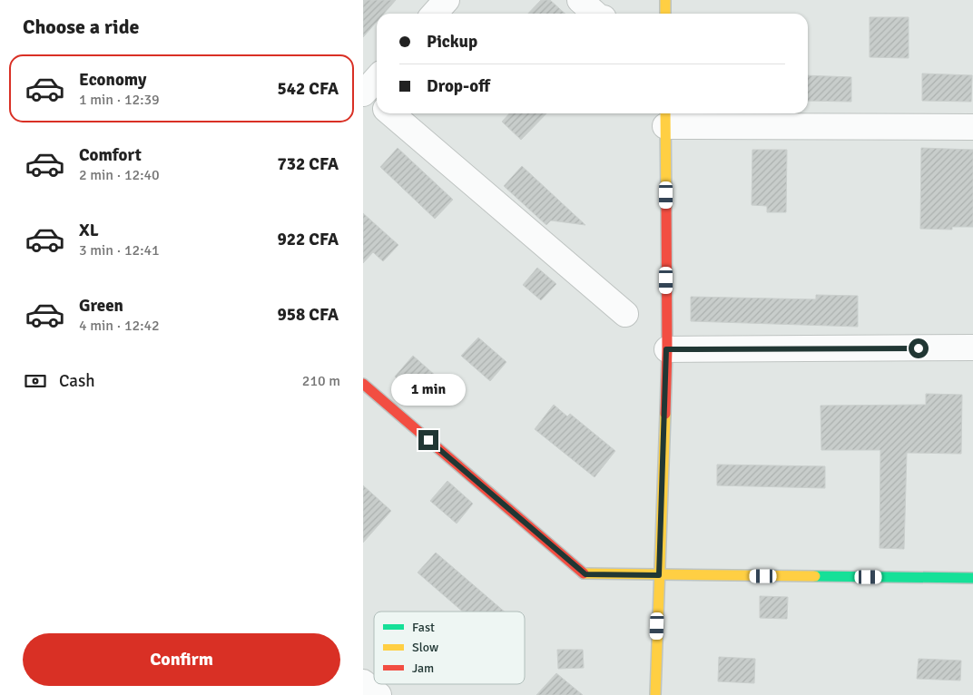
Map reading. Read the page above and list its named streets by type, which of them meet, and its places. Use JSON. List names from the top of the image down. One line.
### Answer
{"legend":["Fast","Slow","Jam"],"page":{"heading":"Choose a ride","banner":["Pickup","Drop-off"],"list":[{"name":"Economy","note":"1 min · 12:39","value":"542 CFA"},{"name":"Comfort","note":"2 min · 12:40","value":"732 CFA"},{"name":"XL","note":"3 min · 12:41","value":"922 CFA"},{"name":"Green","note":"4 min · 12:42","value":"958 CFA"}],"pay":["Cash","210 m"],"bubble":"1 min","buttons":"Confirm"}}
